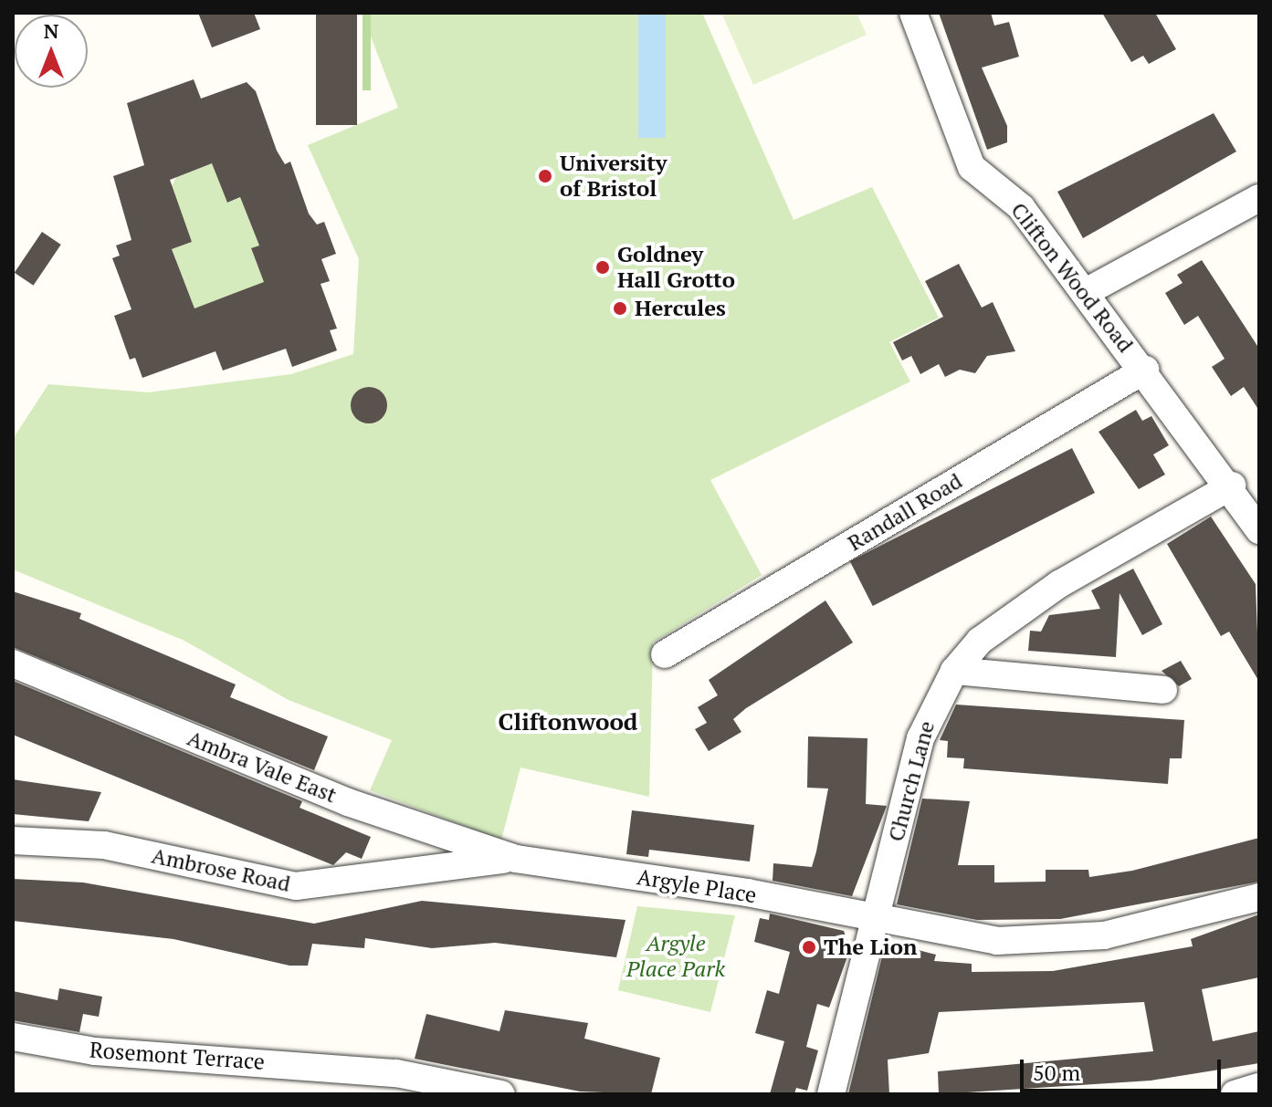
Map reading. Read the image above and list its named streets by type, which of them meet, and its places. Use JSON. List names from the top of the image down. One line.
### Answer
{"streets":{"street":["Clifton Wood Road","Randall Road","Ambra Vale East","Church Lane","Ambrose Road","Argyle Place","Rosemont Terrace"]},"crossings":[["Clifton Wood Road","Randall Road"],["Clifton Wood Road","Church Lane"],["Ambra Vale East","Ambrose Road"],["Ambra Vale East","Argyle Place"],["Church Lane","Argyle Place"],["Ambrose Road","Argyle Place"]],"districts":["Cliftonwood"],"parks":["Argyle Place Park"],"places":["University of Bristol","Goldney Hall Grotto","Hercules","The Lion"],"scale_bar":"50 m","north":"top"}
